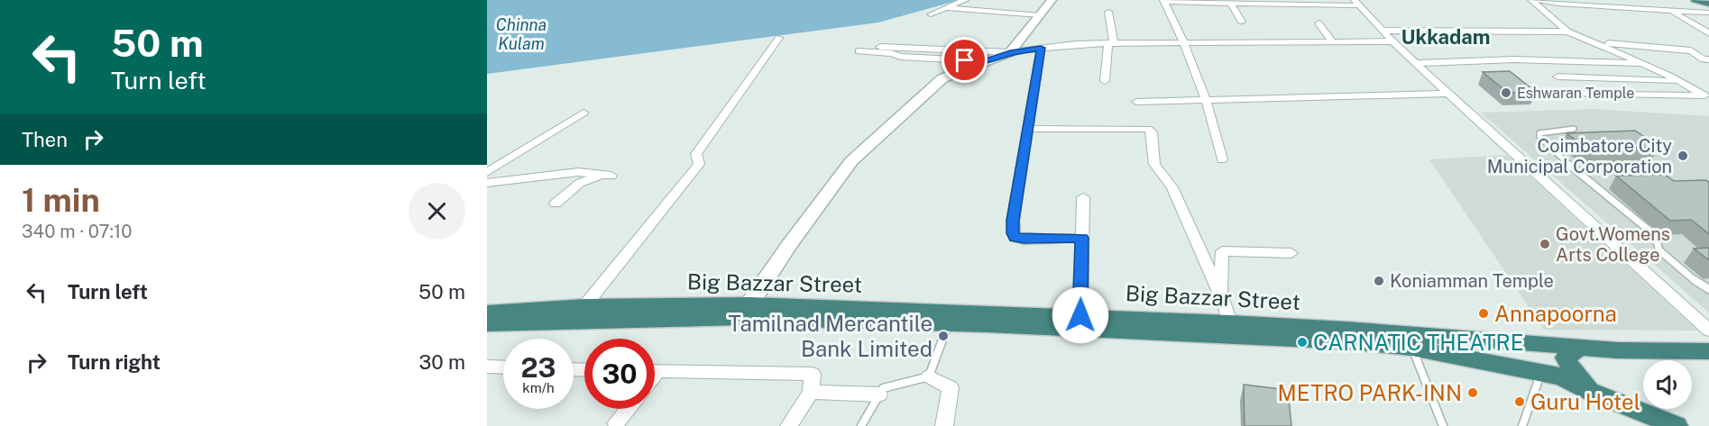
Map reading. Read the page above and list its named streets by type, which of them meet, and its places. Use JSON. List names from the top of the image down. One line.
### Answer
{"streets":{"highway":["Big Bazzar Street"]},"districts":["Ukkadam"],"water":["Chinna Kulam"],"places":["Eshwaran Temple","Coimbatore City Municipal Corporation","Govt.Womens Arts College","Koniamman Temple","Annapoorna","Tamilnad Mercantile Bank Limited","CARNATIC THEATRE","METRO PARK-INN","Guru Hotel"],"page":{"turn":["50 m","Turn left"],"then":"Then","heading":["1 min","340 m · 07:10"],"list":[{"name":"Turn left","value":"50 m"},{"name":"Turn right","value":"30 m"}],"speed":"23 km/h","limit":"30"}}
